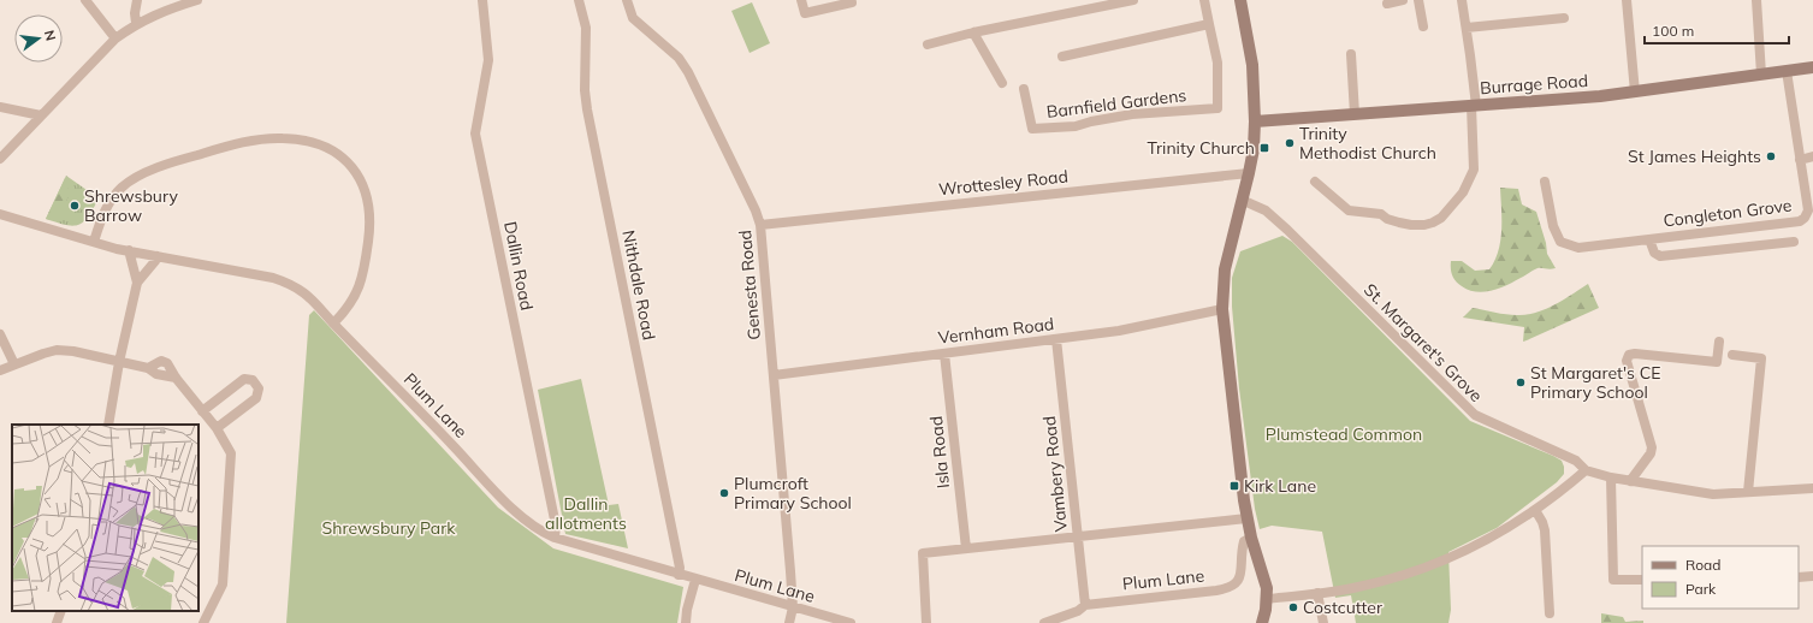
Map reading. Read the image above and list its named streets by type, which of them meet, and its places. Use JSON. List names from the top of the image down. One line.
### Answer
{"streets":{"street":["Burrage Road","Barnfield Gardens","Wrottesley Road","Congleton Grove","Dallin Road","Nithdale Road","Genesta Road","Vernham Road","St. Margaret's Grove","Plum Lane","Isla Road","Vambery Road"]},"crossings":[["Burrage Road","Congleton Grove"],["Wrottesley Road","Genesta Road"],["Dallin Road","Plum Lane"],["Nithdale Road","Plum Lane"],["Genesta Road","Vernham Road"],["Genesta Road","Plum Lane"],["Vernham Road","Isla Road"],["Vernham Road","Vambery Road"],["Plum Lane","Vambery Road"]],"parks":["Plumstead Common","Dallin allotments","Shrewsbury Park"],"places":{"other":["Trinity Methodist Church","St James Heights","Shrewsbury Barrow","St Margaret's CE Primary School","Plumcroft Primary School","Costcutter"],"transit":["Trinity Church","Kirk Lane"]},"legend":["Road","Park"],"scale_bar":"100 m","north":"right"}
